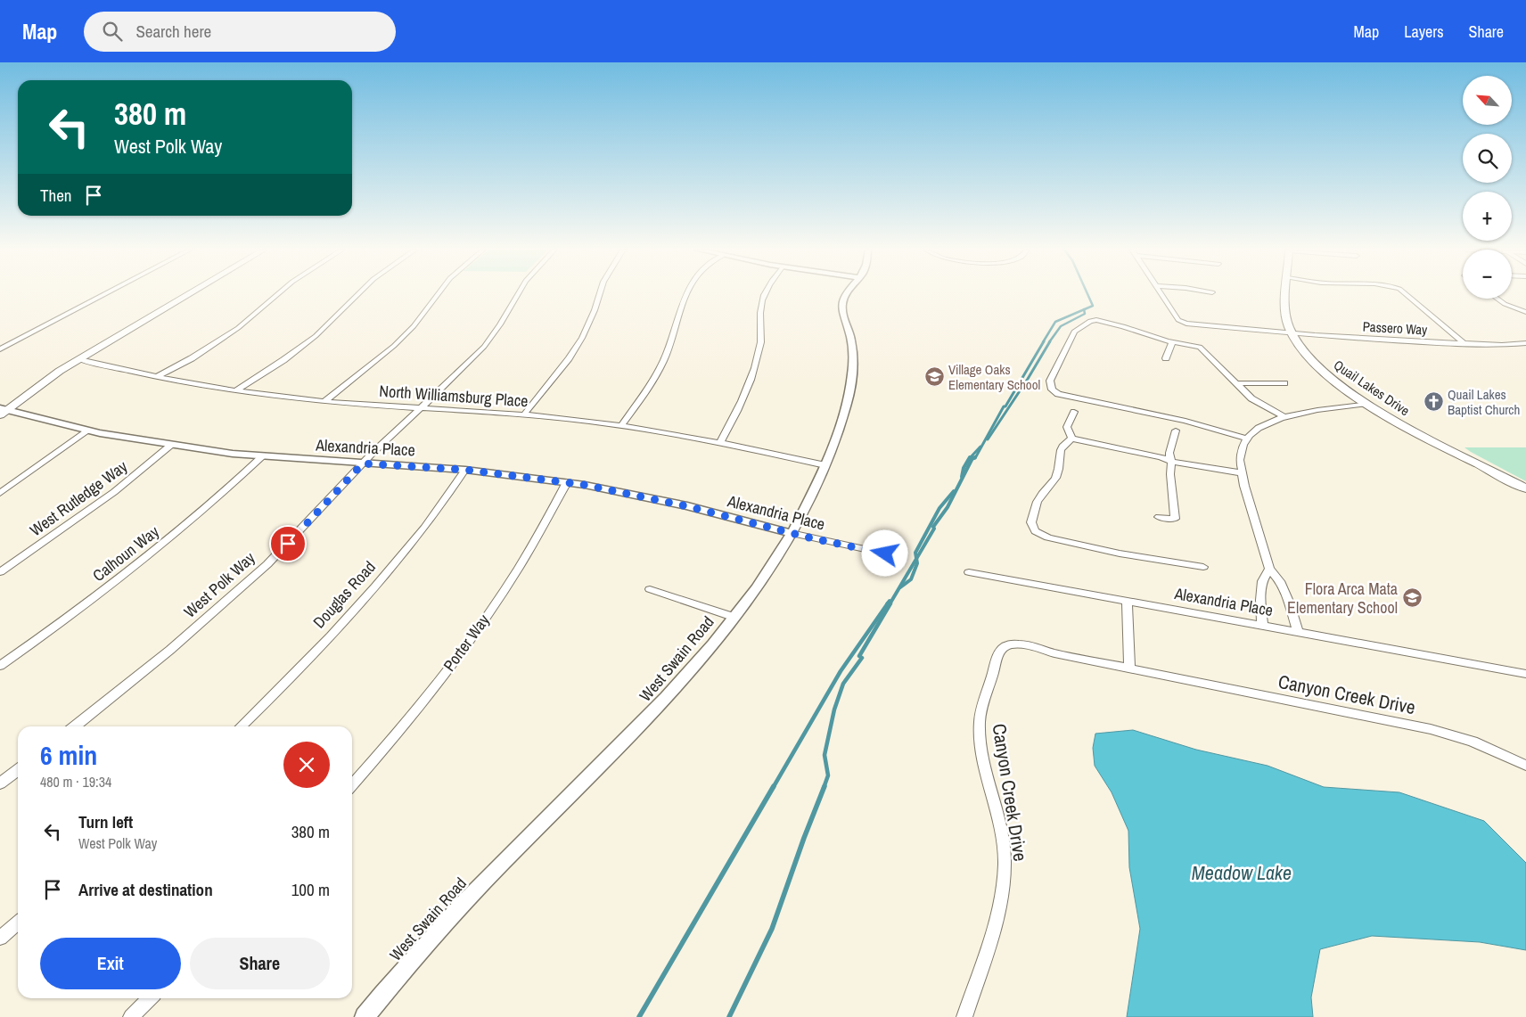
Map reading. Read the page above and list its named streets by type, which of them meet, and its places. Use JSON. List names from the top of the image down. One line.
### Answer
{"streets":{"main road":["Quail Lakes Drive"],"street":["Passero Way","North Williamsburg Place","Alexandria Place","West Rutledge Way","Calhoun Way","West Polk Way","Douglas Road","Porter Way","West Swain Road","Canyon Creek Drive"]},"crossings":[["Passero Way","Quail Lakes Drive"],["North Williamsburg Place","West Polk Way"],["North Williamsburg Place","West Swain Road"],["Alexandria Place","West Rutledge Way"],["Alexandria Place","Calhoun Way"],["Alexandria Place","West Polk Way"],["Alexandria Place","Douglas Road"],["Alexandria Place","Porter Way"],["Alexandria Place","West Swain Road"]],"water":["Meadow Lake"],"places":{"school or university":["Village Oaks Elementary School","Flora Arca Mata Elementary School"],"church":["Quail Lakes Baptist Church"]},"north":"top left","page":{"header":"Map","search":"Search here","nav":["Map","Layers","Share"],"map_buttons":["+","−"],"turn":["380 m","West Polk Way"],"then":"Then","heading":["6 min","480 m · 19:34"],"list":[{"name":"Turn left","note":"West Polk Way","value":"380 m"},{"name":"Arrive at destination","value":"100 m"}],"buttons":["Exit","Share"]}}
